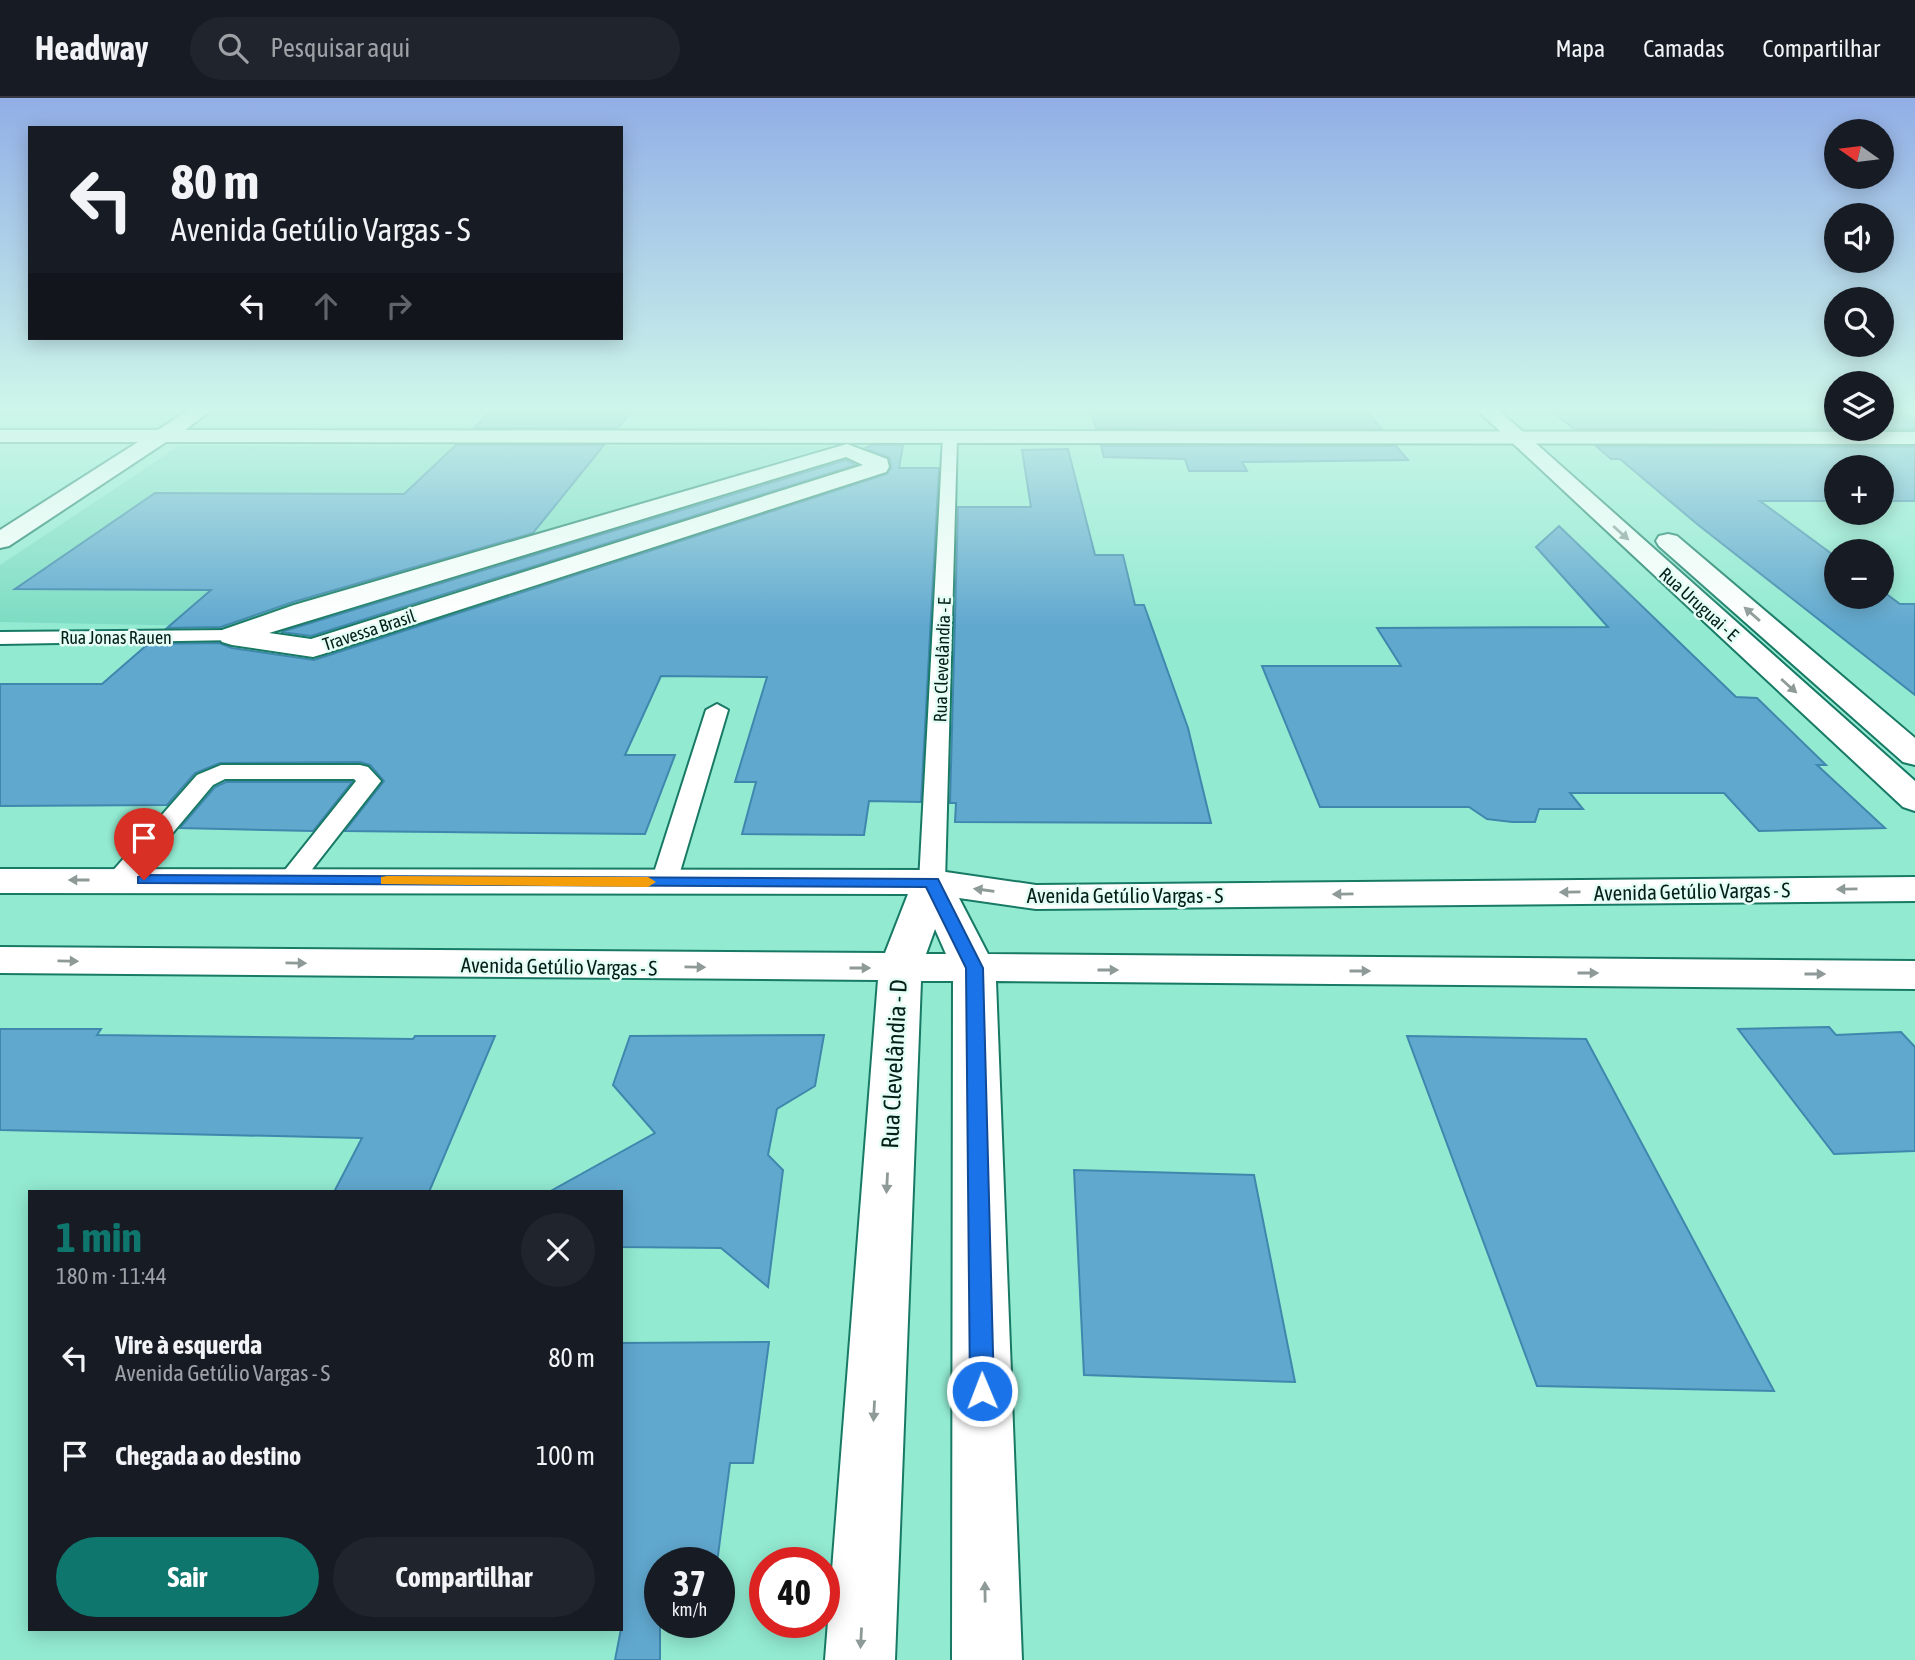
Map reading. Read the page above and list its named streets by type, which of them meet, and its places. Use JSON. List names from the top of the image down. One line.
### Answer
{"streets":{"street":["Rua Uruguai - E","Travessa Brasil","Avenida Getúlio Vargas - S","Rua Clevelândia - D"],"lane":["Rua Jonas Rauen","Rua Clevelândia - E"]},"crossings":[["Travessa Brasil","Rua Jonas Rauen"],["Rua Clevelândia - E","Avenida Getúlio Vargas - S"],["Rua Clevelândia - E","Rua Clevelândia - D"],["Avenida Getúlio Vargas - S","Rua Clevelândia - D"]],"north":"left","page":{"header":"Headway","search":"Pesquisar aqui","nav":["Mapa","Camadas","Compartilhar"],"map_buttons":["+","−"],"turn":["80 m","Avenida Getúlio Vargas - S"],"heading":["1 min","180 m · 11:44"],"list":[{"name":"Vire à esquerda","note":"Avenida Getúlio Vargas - S","value":"80 m"},{"name":"Chegada ao destino","value":"100 m"}],"buttons":["Sair","Compartilhar"],"speed":"37 km/h","limit":"40"}}
